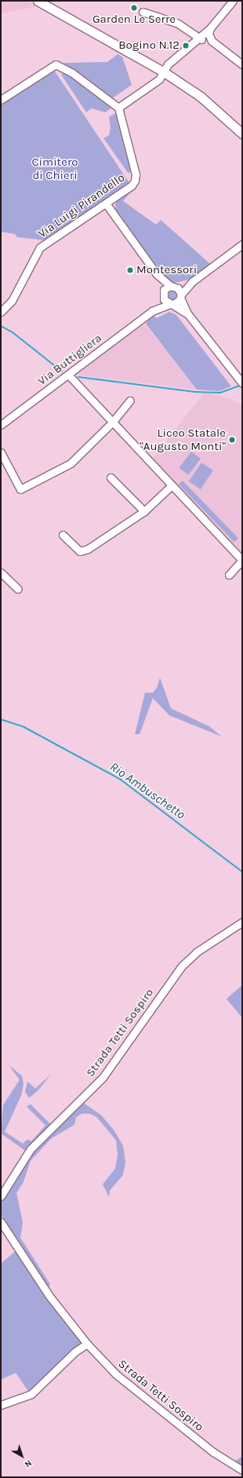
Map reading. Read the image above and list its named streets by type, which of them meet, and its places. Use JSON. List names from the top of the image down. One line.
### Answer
{"streets":{"street":["Via Luigi Pirandello","Via Buttigliera","Strada Tetti Sospiro"]},"water":["Rio Ambuschetto"],"parks":["Cimitero di Chieri"],"places":["Garden Le Serre","Bogino N.12","Montessori","Liceo Statale \"Augusto Monti\""],"north":"bottom right"}
